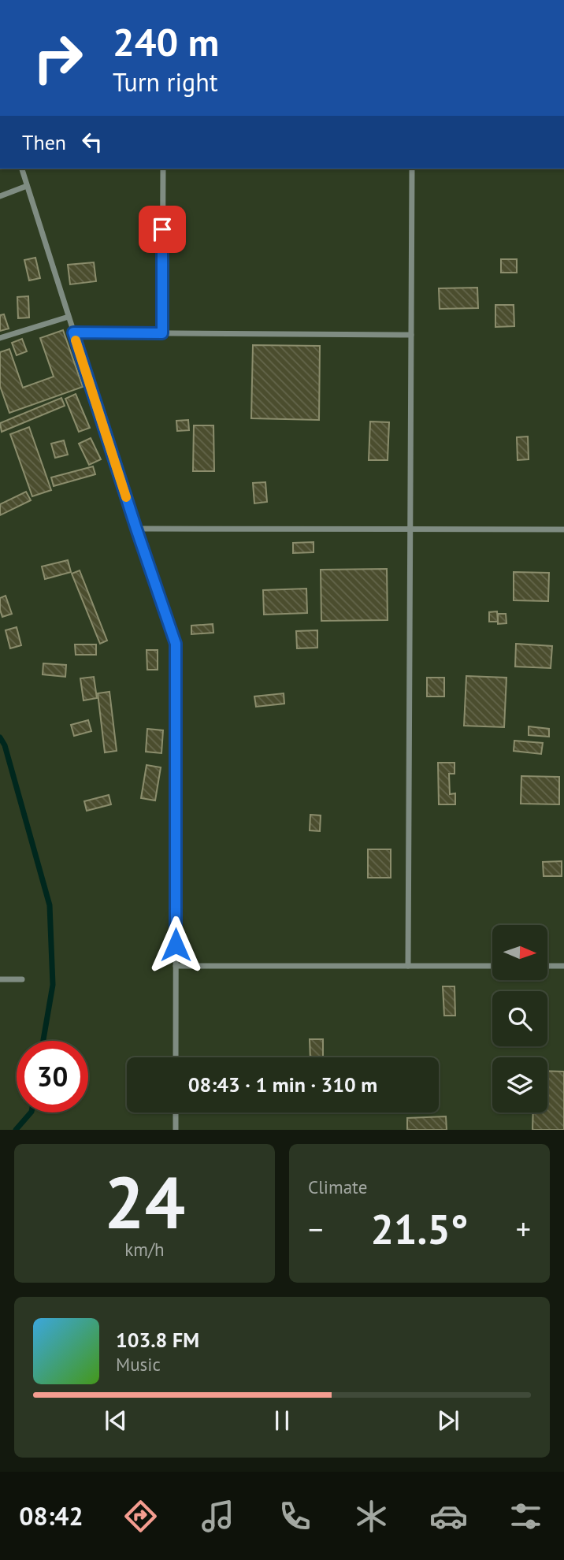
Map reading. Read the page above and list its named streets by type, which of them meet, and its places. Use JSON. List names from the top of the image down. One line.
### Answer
{"north":"right","page":{"turn":["240 m","Turn right"],"then":"Then","limit":"30","trip":"08:43 · 1 min · 310 m","tile":[["24","km/h"],"Climate"],"heat":["−","21.5°","+"],"song":["103.8 FM","Music"],"tabs":"08:42"}}
